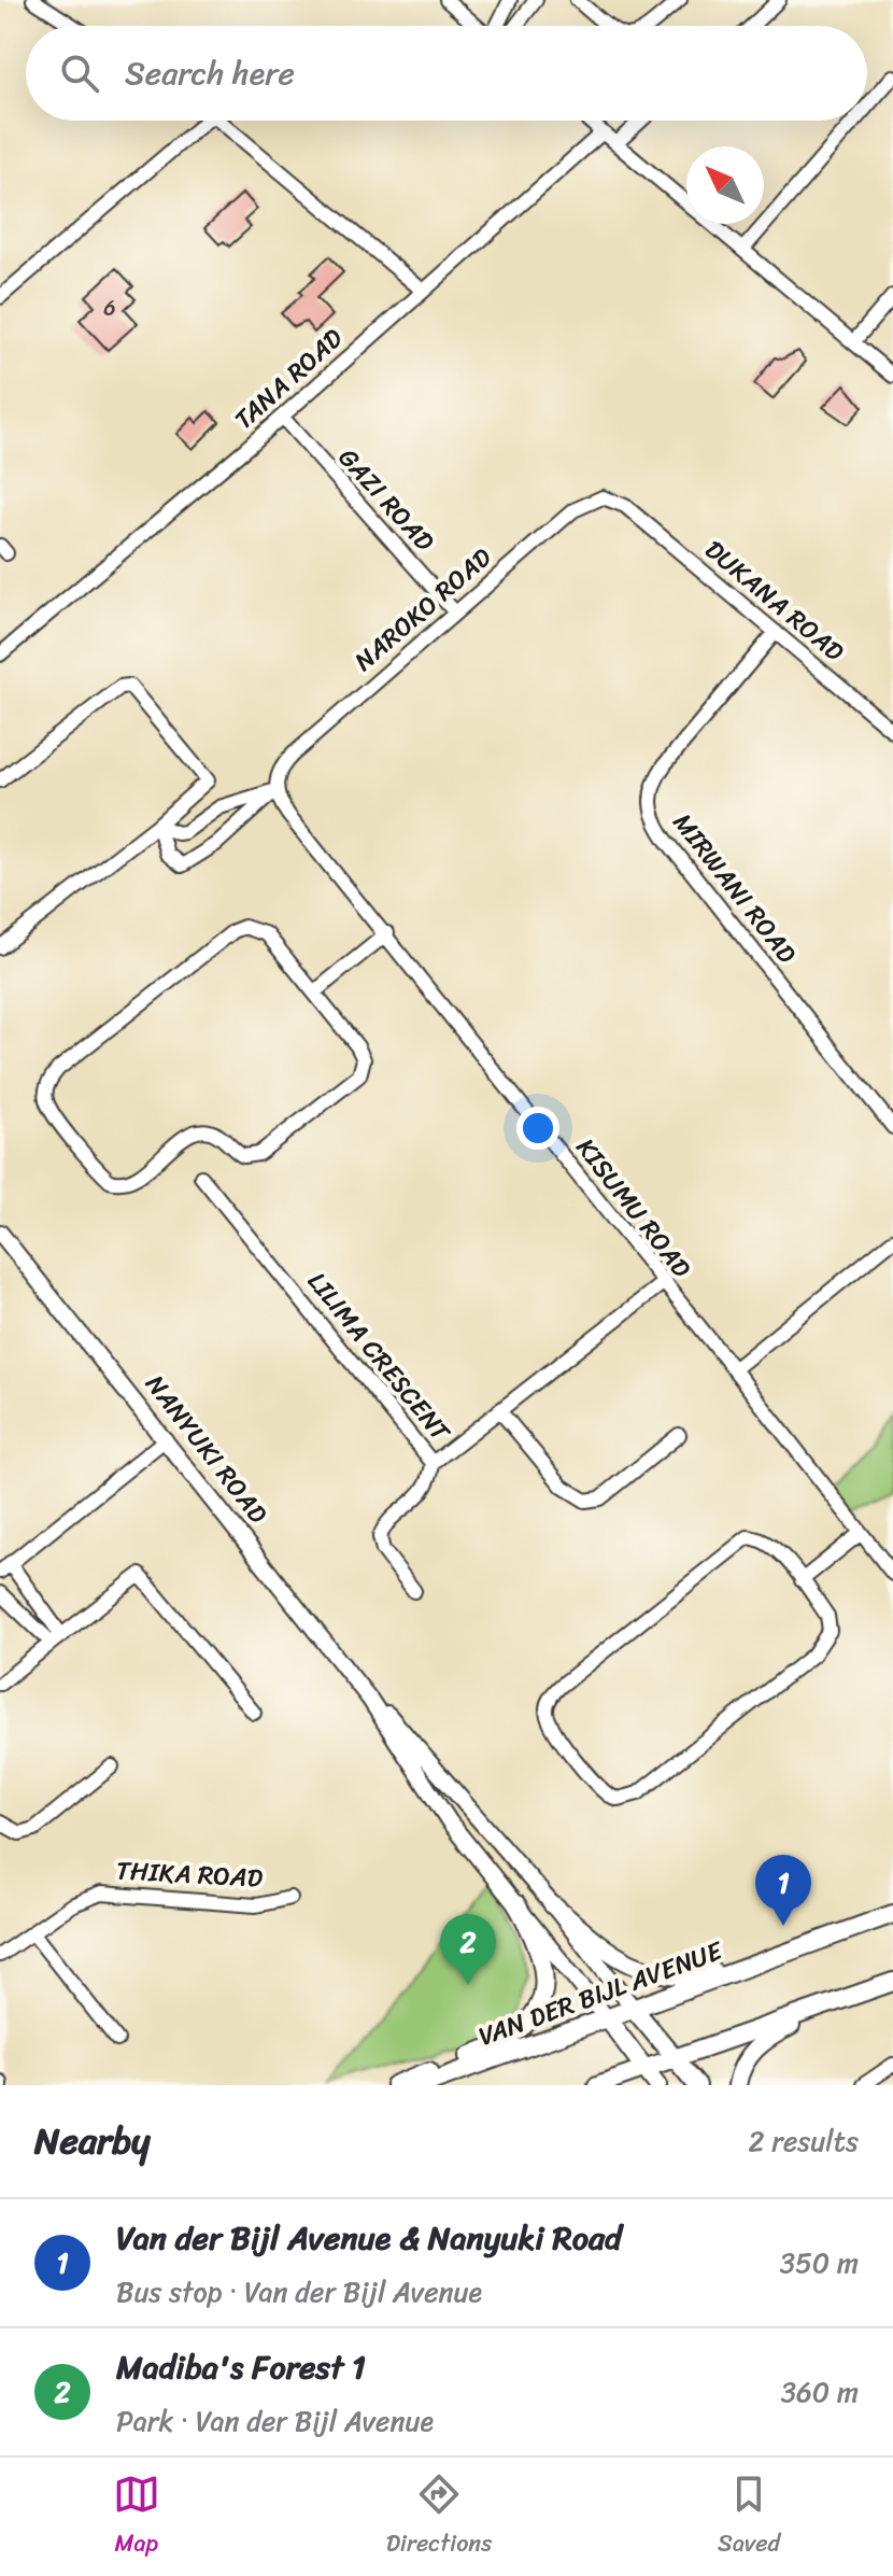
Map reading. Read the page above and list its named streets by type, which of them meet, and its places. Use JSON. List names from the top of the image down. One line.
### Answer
{"streets":{"main road":["NANYUKI ROAD","VAN DER BIJL AVENUE"],"street":["TANA ROAD","GAZI ROAD","DUKANA ROAD","NAROKO ROAD","MIRWANI ROAD","KISUMU ROAD","LILIMA CRESCENT","THIKA ROAD"]},"crossings":[["TANA ROAD","GAZI ROAD"],["GAZI ROAD","NAROKO ROAD"],["DUKANA ROAD","NAROKO ROAD"],["DUKANA ROAD","MIRWANI ROAD"],["NAROKO ROAD","KISUMU ROAD"],["KISUMU ROAD","LILIMA CRESCENT"],["NANYUKI ROAD","VAN DER BIJL AVENUE"]],"house_numbers":["6"],"north":"top left","page":{"search":"Search here","pins":["1","2"],"heading":["Nearby","2 results"],"list":[{"mark":"1","name":"Van der Bijl Avenue & Nanyuki Road","note":"Bus stop · Van der Bijl Avenue","value":"350 m"},{"mark":"2","name":"Madiba's Forest 1","note":"Park · Van der Bijl Avenue","value":"360 m"}],"nav":["Map","Directions","Saved"]}}
